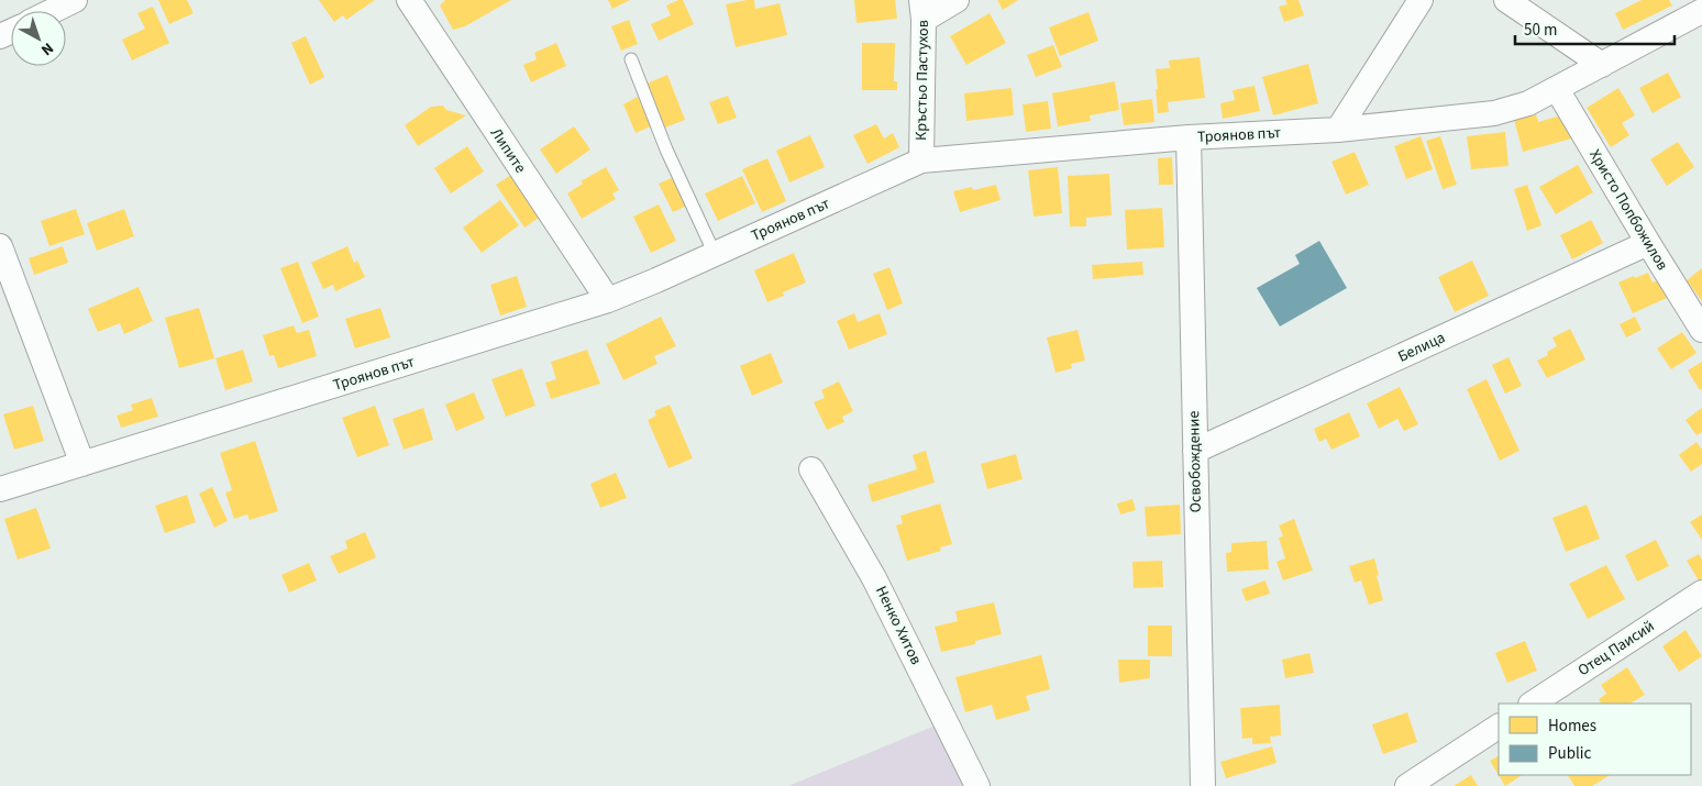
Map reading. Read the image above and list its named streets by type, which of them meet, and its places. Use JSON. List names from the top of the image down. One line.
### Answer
{"streets":{"street":["Кръстьо Пастухов","Троянов път","Липите","Христо Попбожилов","Белица","Освобождение","Ненко Хитов","Отец Паисий"]},"crossings":[["Кръстьо Пастухов","Троянов път"],["Троянов път","Липите"],["Троянов път","Христо Попбожилов"],["Троянов път","Освобождение"],["Христо Попбожилов","Белица"],["Белица","Освобождение"]],"legend":["Homes","Public"],"scale_bar":"50 m","north":"bottom right"}
